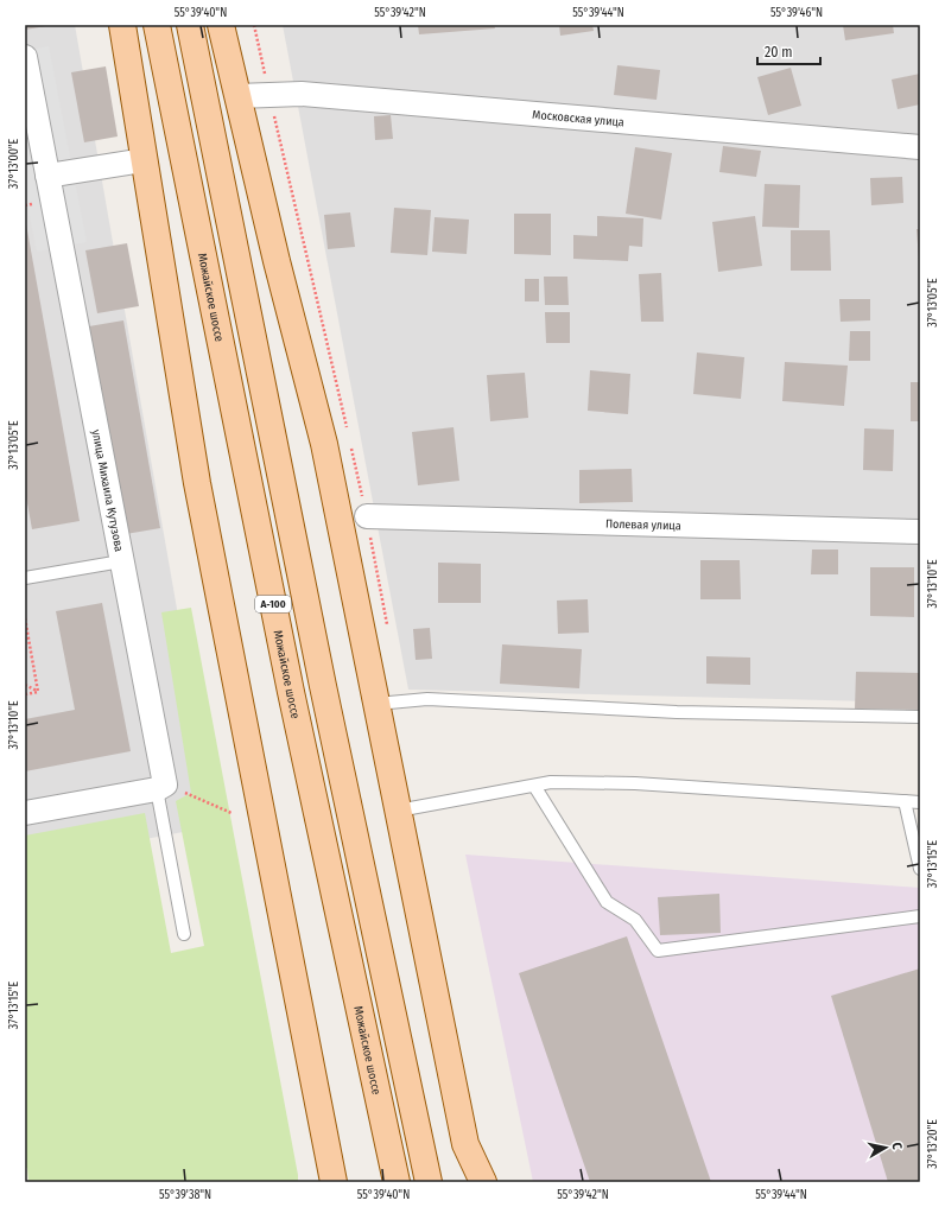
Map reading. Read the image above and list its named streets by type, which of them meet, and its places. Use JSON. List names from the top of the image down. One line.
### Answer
{"streets":{"main road":["Можайское шоссе","А-100"],"street":["Московская улица","улица Михаила Кутузова","Полевая улица"]},"scale_bar":"20 m","north":"right","coordinates":["55°39'40\"N","55°39'42\"N","55°39'44\"N","55°39'46\"N","37°13'00\"E","37°13'05\"E","37°13'10\"E","37°13'15\"E","37°13'20\"E","55°39'38\"N"]}
